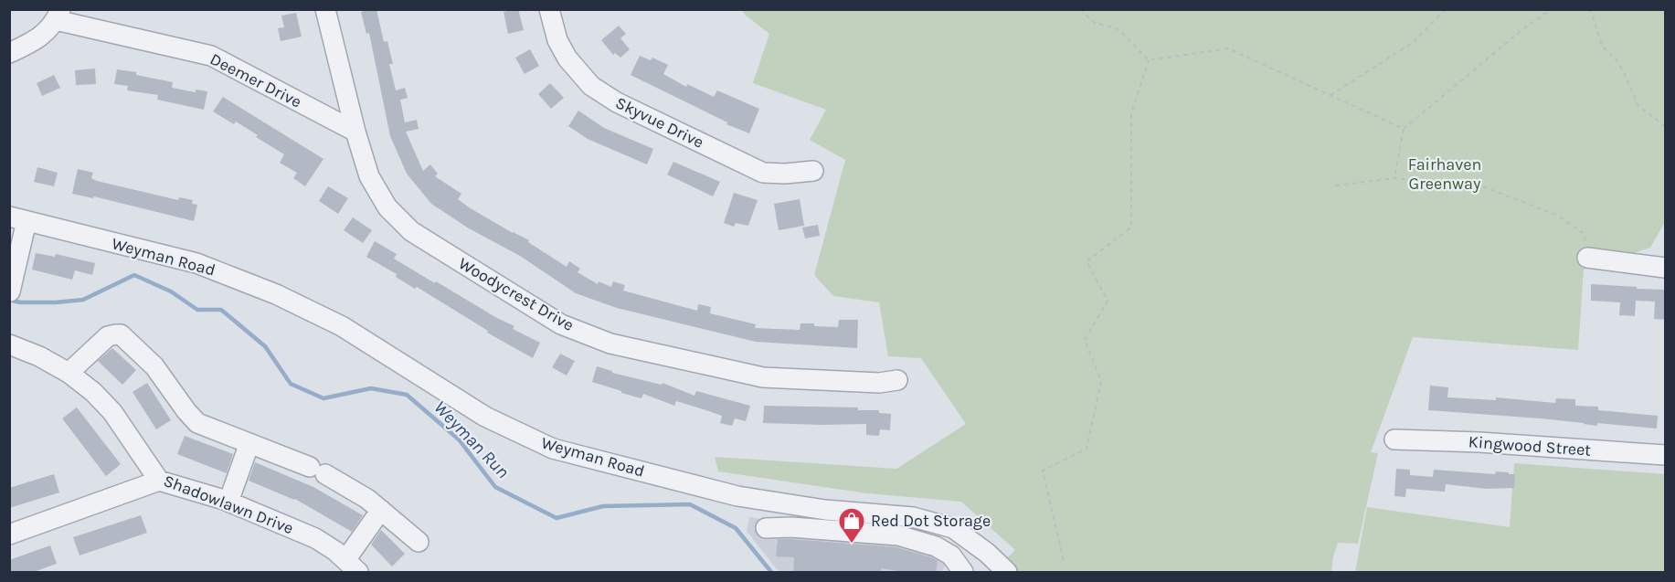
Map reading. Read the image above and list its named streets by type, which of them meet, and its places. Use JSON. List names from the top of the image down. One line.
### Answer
{"streets":{"street":["Deemer Drive","Skyvue Drive","Weyman Road","Woodycrest Drive","Kingwood Street","Shadowlawn Drive"]},"crossings":[["Deemer Drive","Woodycrest Drive"]],"water":["Weyman Run"],"parks":["Fairhaven Greenway"],"places":{"shop":["Red Dot Storage"]}}
